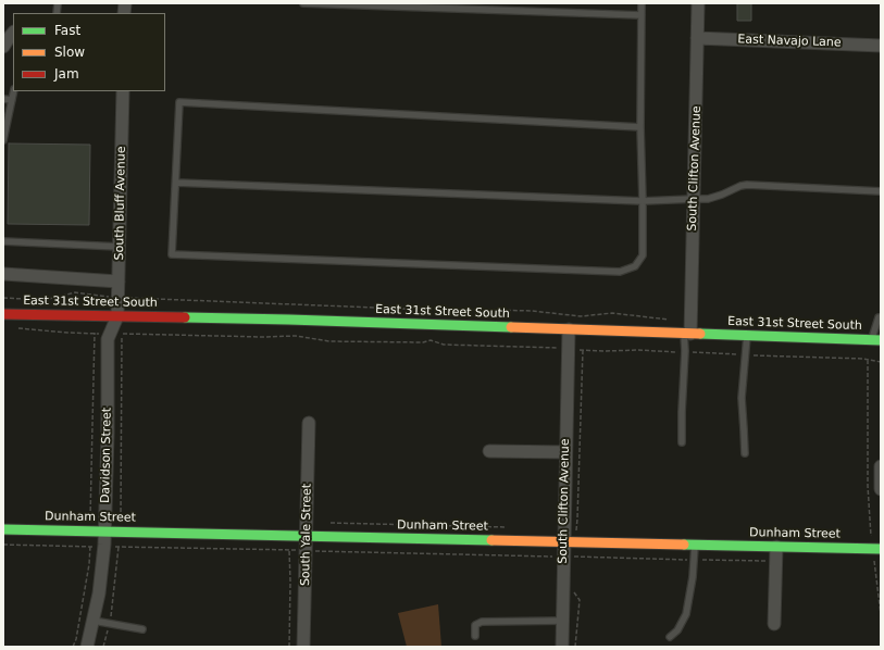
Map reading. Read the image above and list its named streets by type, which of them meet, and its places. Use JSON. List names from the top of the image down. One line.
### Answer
{"streets":{"street":["East Navajo Lane","South Clifton Avenue","South Bluff Avenue","East 31st Street South","Davidson Street","Dunham Street","South Yale Street"]},"crossings":[["East Navajo Lane","South Clifton Avenue"],["South Clifton Avenue","East 31st Street South"],["South Clifton Avenue","Dunham Street"],["South Bluff Avenue","East 31st Street South"],["South Bluff Avenue","Davidson Street"],["East 31st Street South","Davidson Street"],["Davidson Street","Dunham Street"],["Dunham Street","South Yale Street"]],"legend":["Fast","Slow","Jam"]}
